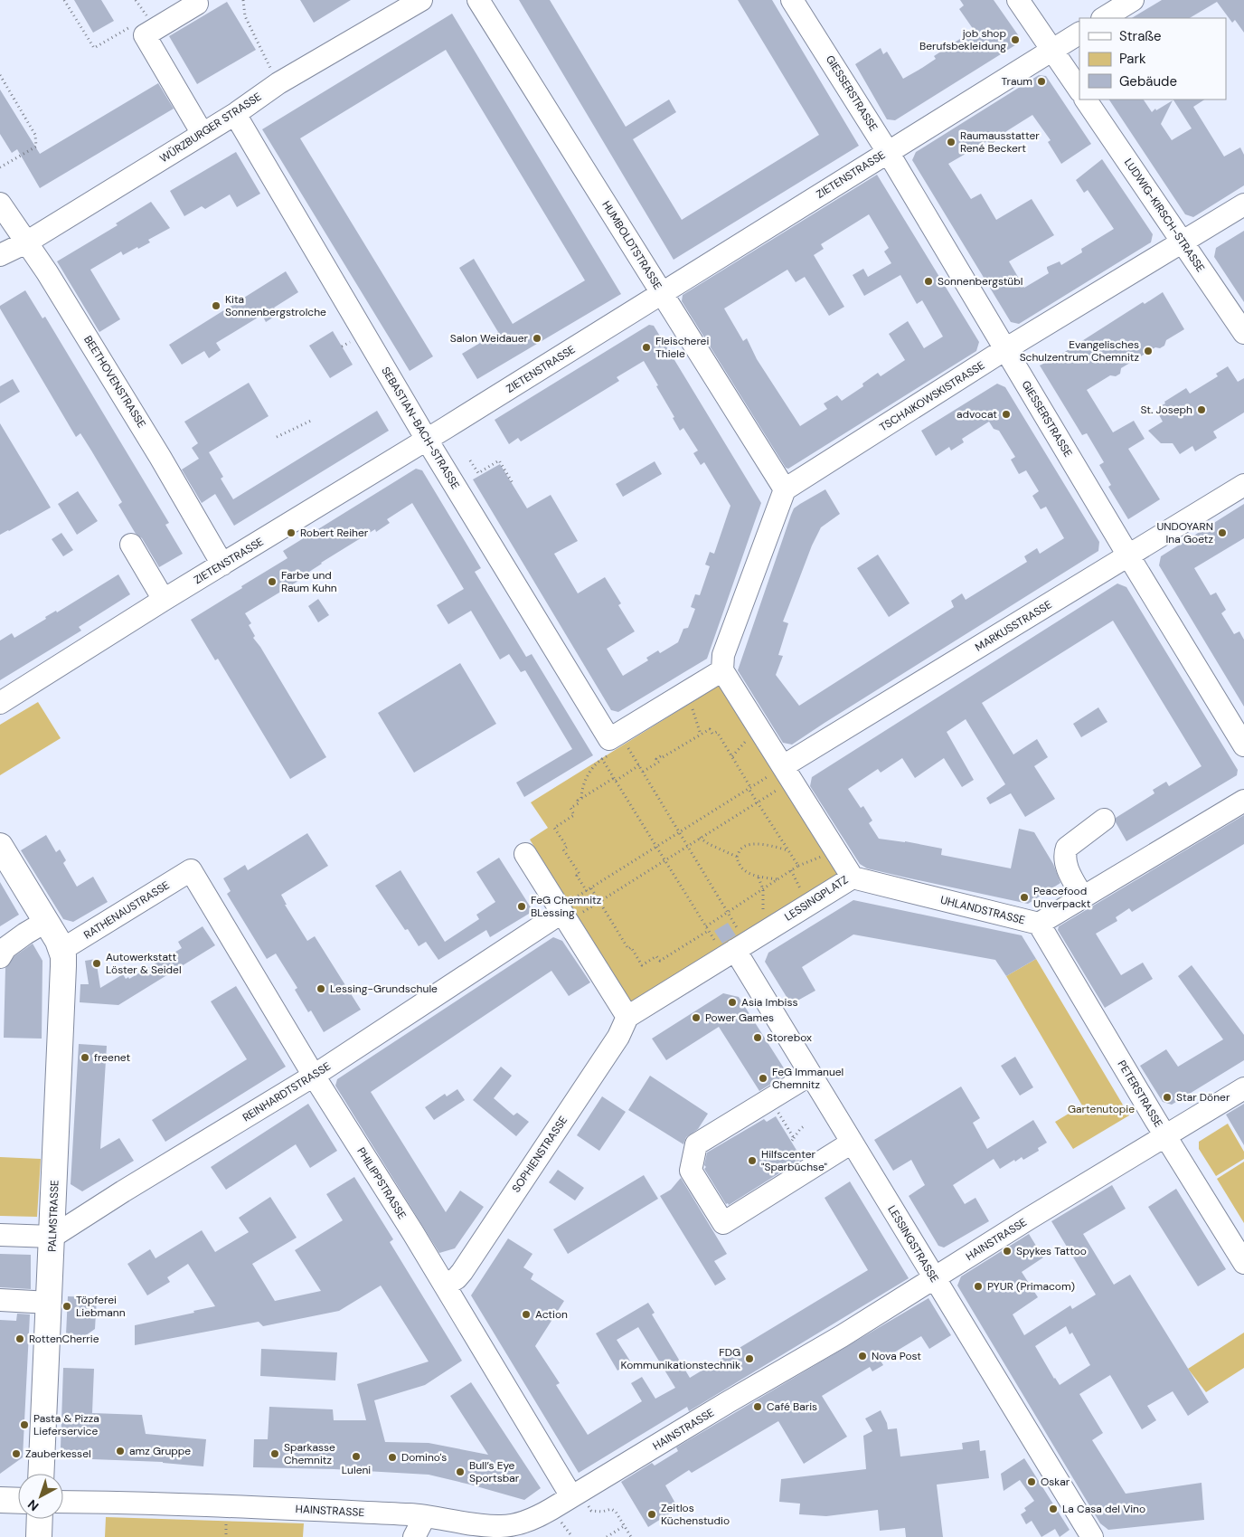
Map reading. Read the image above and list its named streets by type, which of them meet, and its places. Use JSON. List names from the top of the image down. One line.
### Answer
{"streets":{"main road":["PALMSTRASSE"],"street":["GIESSERSTRASSE","WÜRZBURGER STRASSE","ZIETENSTRASSE","LUDWIG-KIRSCH-STRASSE","HUMBOLDTSTRASSE","BEETHOVENSTRASSE","TSCHAIKOWSKISTRASSE","SEBASTIAN-BACH-STRASSE","MARKUSSTRASSE","LESSINGPLATZ","RATHENAUSTRASSE","UHLANDSTRASSE","REINHARDTSTRASSE","PETERSTRASSE","SOPHIENSTRASSE","PHILIPPSTRASSE","HAINSTRASSE","LESSINGSTRASSE"]},"crossings":[["GIESSERSTRASSE","ZIETENSTRASSE"],["GIESSERSTRASSE","TSCHAIKOWSKISTRASSE"],["GIESSERSTRASSE","MARKUSSTRASSE"],["WÜRZBURGER STRASSE","BEETHOVENSTRASSE"],["WÜRZBURGER STRASSE","SEBASTIAN-BACH-STRASSE"],["ZIETENSTRASSE","HUMBOLDTSTRASSE"],["ZIETENSTRASSE","BEETHOVENSTRASSE"],["ZIETENSTRASSE","SEBASTIAN-BACH-STRASSE"],["LUDWIG-KIRSCH-STRASSE","TSCHAIKOWSKISTRASSE"],["HUMBOLDTSTRASSE","TSCHAIKOWSKISTRASSE"],["MARKUSSTRASSE","LESSINGPLATZ"],["LESSINGPLATZ","UHLANDSTRASSE"],["LESSINGPLATZ","SOPHIENSTRASSE"],["LESSINGPLATZ","LESSINGSTRASSE"],["RATHENAUSTRASSE","PHILIPPSTRASSE"],["RATHENAUSTRASSE","PALMSTRASSE"],["UHLANDSTRASSE","PETERSTRASSE"],["REINHARDTSTRASSE","PHILIPPSTRASSE"],["REINHARDTSTRASSE","PALMSTRASSE"],["PETERSTRASSE","HAINSTRASSE"],["SOPHIENSTRASSE","PHILIPPSTRASSE"],["PHILIPPSTRASSE","HAINSTRASSE"],["HAINSTRASSE","LESSINGSTRASSE"]],"parks":["Gartenutopie"],"places":["job shop Berufsbekleidung","Traum","Raumausstatter René Beckert","Sonnenbergstübl","Kita Sonnenbergstrolche","Salon Weidauer","Fleischerei Thiele","Evangelisches Schulzentrum Chemnitz","St. Joseph","advocat","Robert Reiher","UNDOYARN Ina Goetz","Farbe und Raum Kuhn","Peacefood Unverpackt","FeG Chemnitz BLessing","Autowerkstatt Löster & Seidel","Lessing-Grundschule","Asia Imbiss","Power Games","Storebox","freenet","FeG Immanuel Chemnitz","Star Döner","Hilfscenter \"Sparbüchse\"","Spykes Tattoo","PYUR (Primacom)","Töpferei Liebmann","Action","RottenCherrie","Nova Post","FDG Kommunikationstechnik","Café Baris","Pasta & Pizza Lieferservice","amz Gruppe","Zauberkessel","Sparkasse Chemnitz","Luleni","Domino's","Bull’s Eye Sportsbar","Oskar","La Casa del Vino","Zeitlos Küchenstudio"],"legend":["Straße","Park","Gebäude"],"north":"bottom left"}
